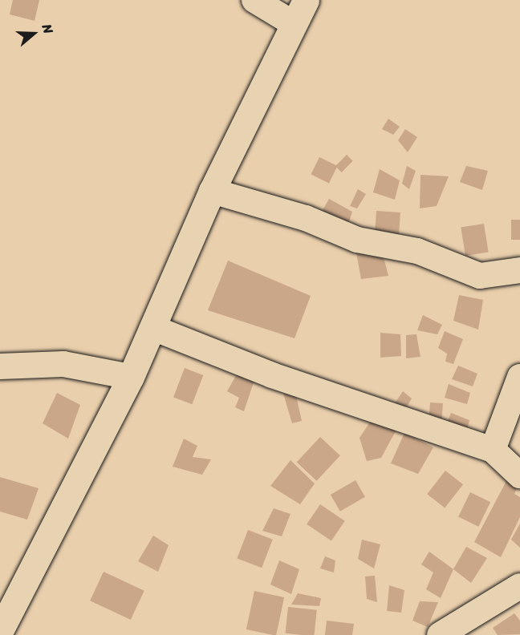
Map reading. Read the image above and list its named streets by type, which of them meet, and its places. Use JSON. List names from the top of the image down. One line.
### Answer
{"north":"right"}
